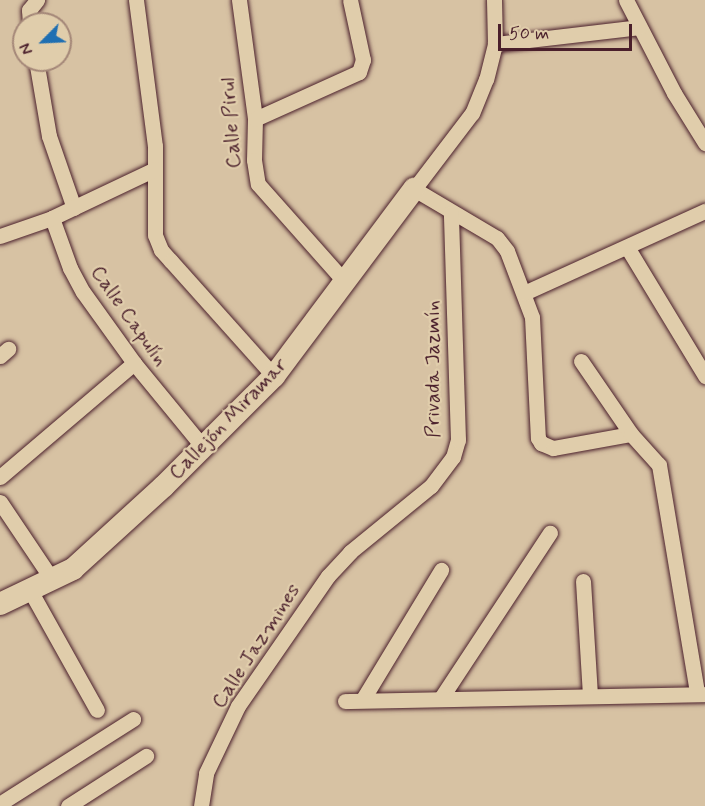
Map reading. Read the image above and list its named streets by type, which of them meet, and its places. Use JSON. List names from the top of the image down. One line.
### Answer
{"streets":{"street":["Calle Pirul","Calle Capulín","Privada Jazmín","Callejón Miramar","Calle Jazmines"]},"crossings":[["Calle Pirul","Callejón Miramar"],["Calle Capulín","Callejón Miramar"],["Privada Jazmín","Calle Jazmines"]],"scale_bar":"50 m","north":"bottom left"}
